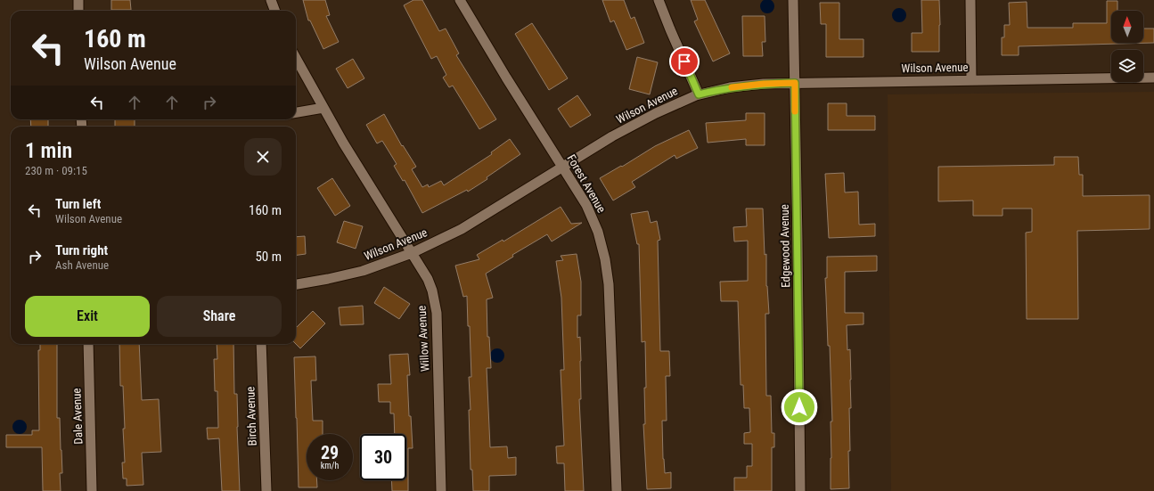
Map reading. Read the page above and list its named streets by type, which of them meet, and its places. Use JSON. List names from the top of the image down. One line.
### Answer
{"streets":{"street":["Wilson Avenue","Forest Avenue","Edgewood Avenue","Willow Avenue","Dale Avenue","Birch Avenue"]},"crossings":[["Wilson Avenue","Forest Avenue"],["Wilson Avenue","Edgewood Avenue"],["Wilson Avenue","Willow Avenue"]],"north":"top","page":{"turn":["160 m","Wilson Avenue"],"heading":["1 min","230 m · 09:15"],"list":[{"name":"Turn left","note":"Wilson Avenue","value":"160 m"},{"name":"Turn right","note":"Ash Avenue","value":"50 m"}],"buttons":["Exit","Share"],"speed":"29 km/h","limit":"30"}}
